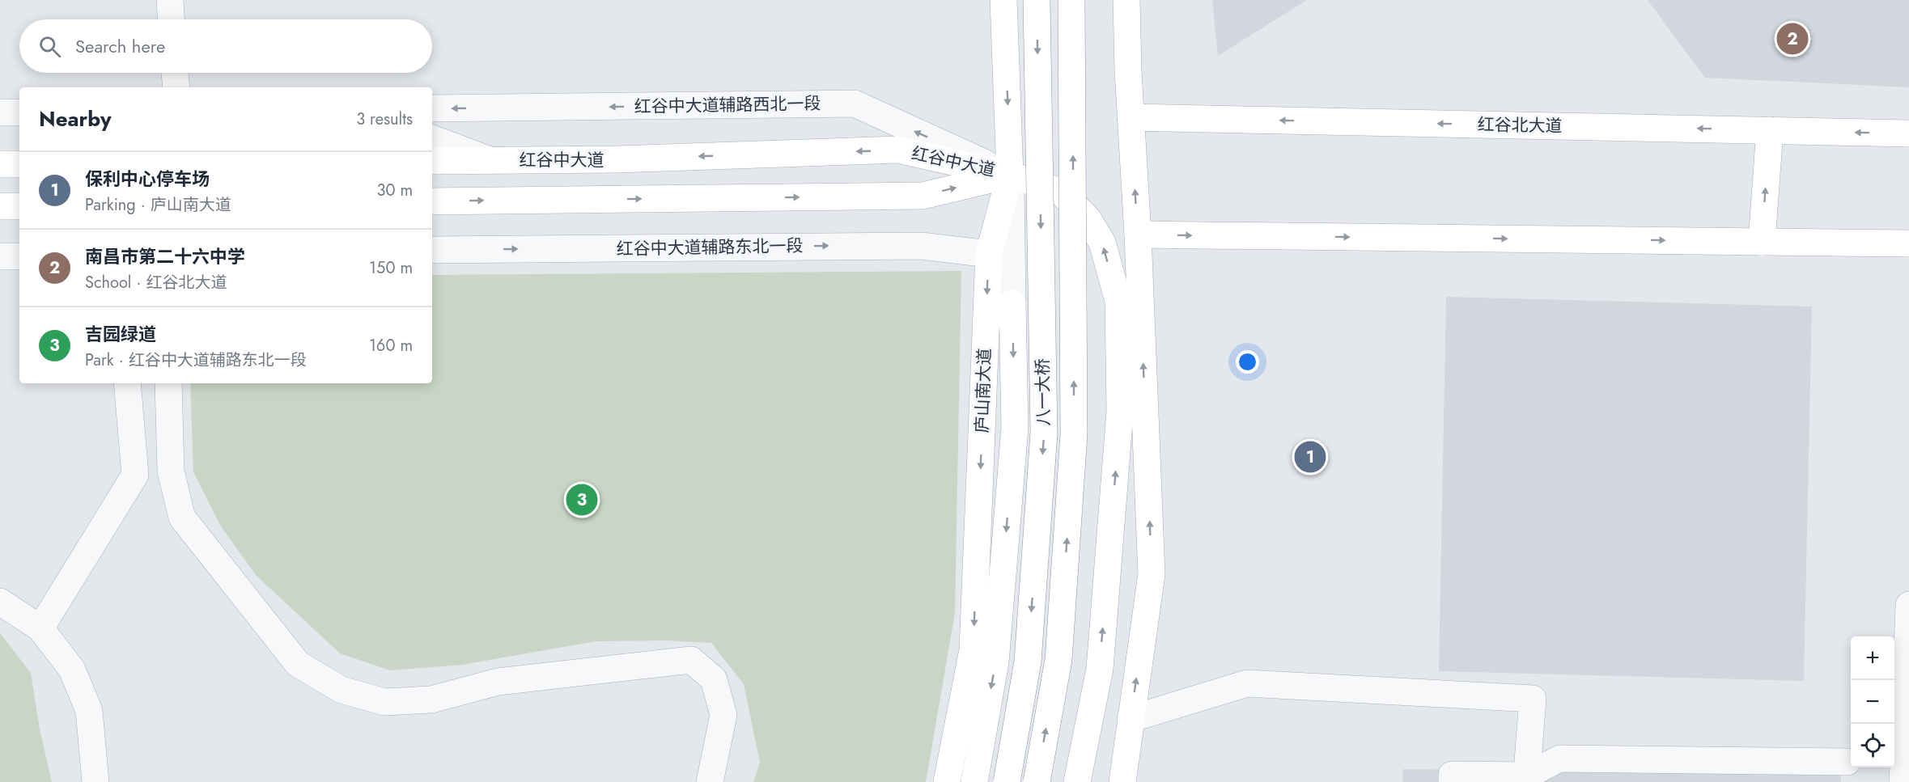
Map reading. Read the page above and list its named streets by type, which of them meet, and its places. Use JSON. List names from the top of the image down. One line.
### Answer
{"streets":{"main road":["红谷北大道","红谷中大道","庐山南大道","八一大桥"],"street":["红谷中大道辅路西北一段","红谷中大道辅路东北一段"]},"crossings":[["红谷中大道辅路西北一段","红谷中大道"],["红谷中大道辅路西北一段","庐山南大道"],["红谷中大道","庐山南大道"],["红谷中大道辅路东北一段","庐山南大道"]],"one_way":["红谷中大道辅路西北一段","红谷中大道辅路东北一段"],"page":{"search":"Search here","pins":["2","1","3"],"heading":["Nearby","3 results"],"list":[{"mark":"1","name":"保利中心停车场","note":"Parking · 庐山南大道","value":"30 m"},{"mark":"2","name":"南昌市第二十六中学","note":"School · 红谷北大道","value":"150 m"},{"mark":"3","name":"吉园绿道","note":"Park · 红谷中大道辅路东北一段","value":"160 m"}],"map_buttons":["+","−"]}}
